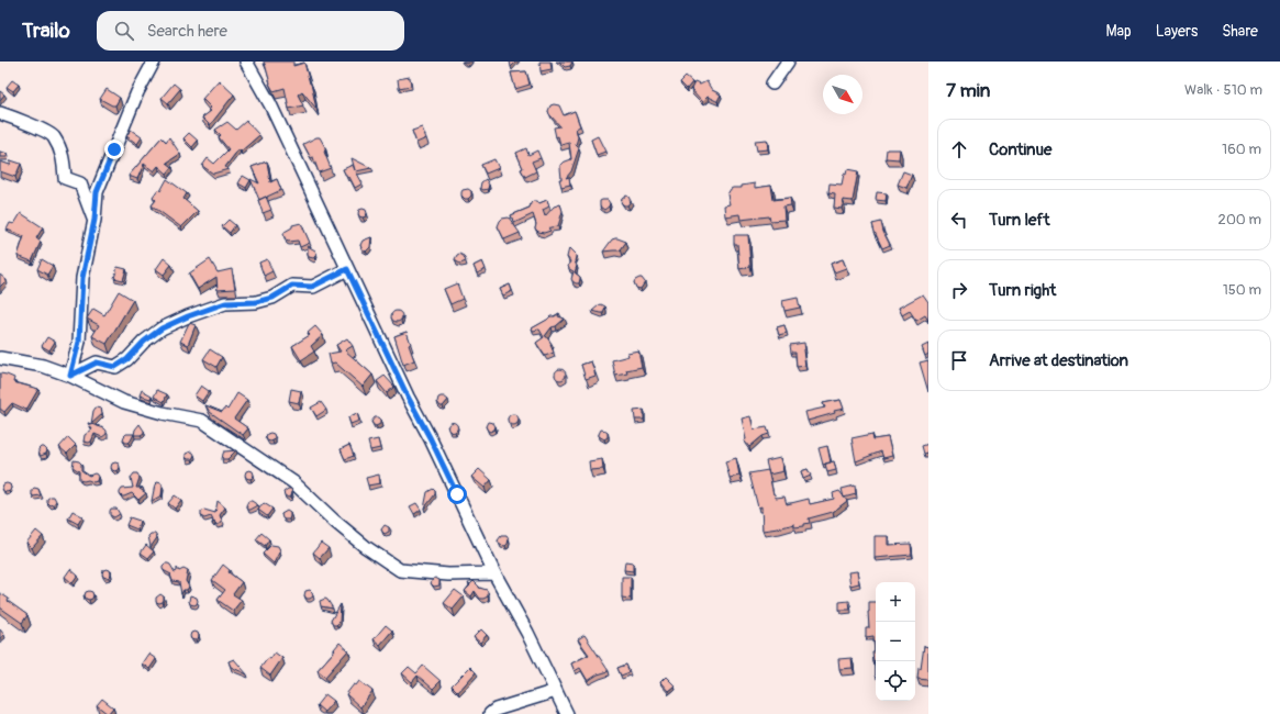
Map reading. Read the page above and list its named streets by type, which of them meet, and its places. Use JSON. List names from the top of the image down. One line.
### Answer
{"north":"bottom right","page":{"header":"Trailo","search":"Search here","nav":["Map","Layers","Share"],"heading":["7 min","Walk · 510 m"],"list":[["Continue","160 m"],["Turn left","200 m"],["Turn right","150 m"],"Arrive at destination"],"map_buttons":["+","−"]}}
